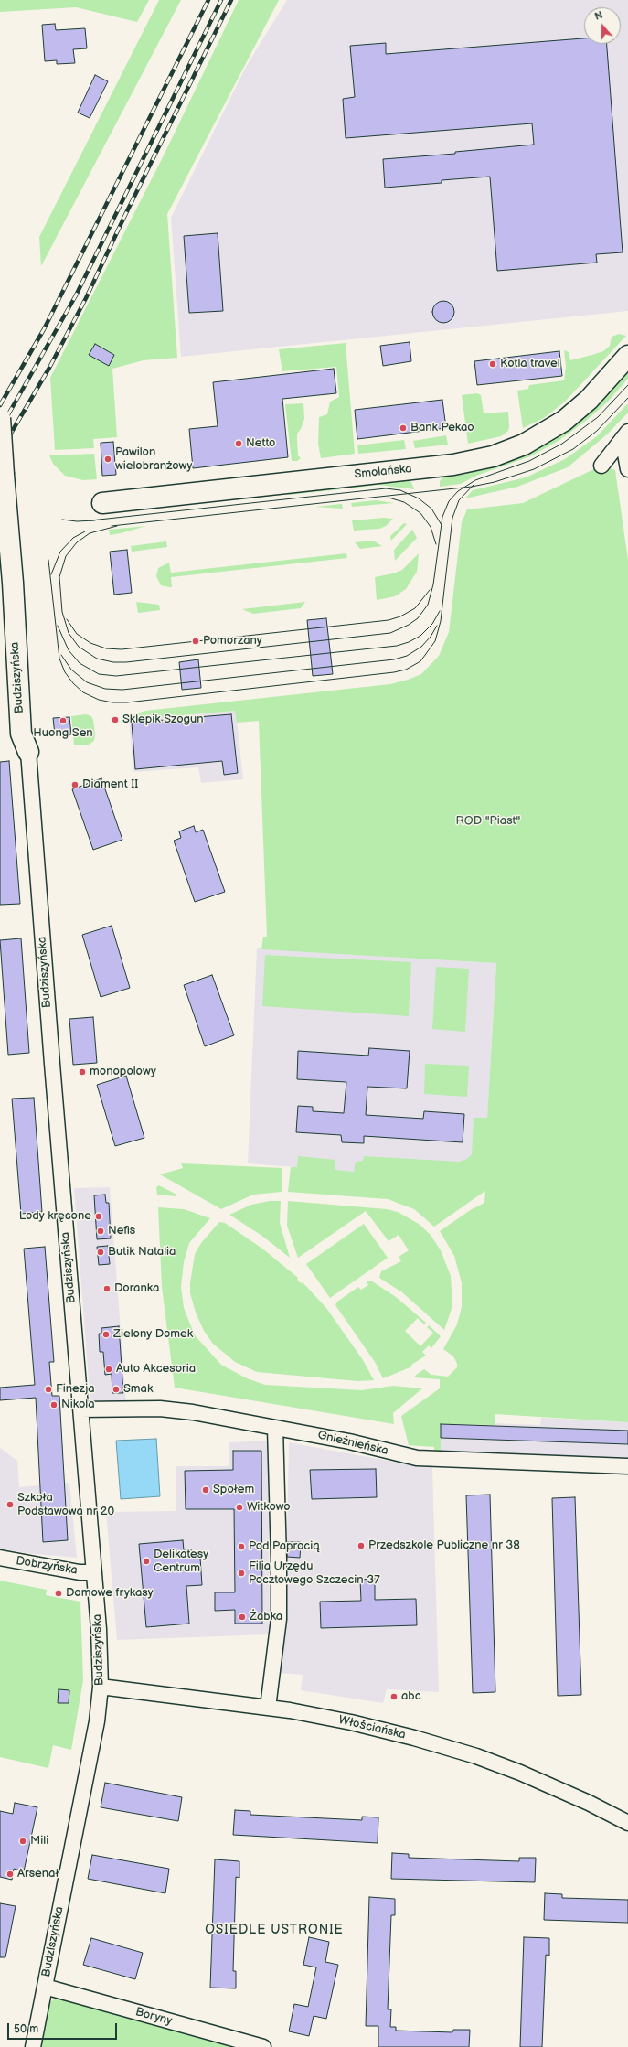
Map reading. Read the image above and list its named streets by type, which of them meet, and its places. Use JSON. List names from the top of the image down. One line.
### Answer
{"streets":{"street":["Smolańska","Budziszyńska","Gnieźnieńska","Dobrzyńska","Włościańska","Boryny"]},"crossings":[["Budziszyńska","Gnieźnieńska"],["Budziszyńska","Dobrzyńska"],["Budziszyńska","Włościańska"],["Budziszyńska","Boryny"]],"districts":["OSIEDLE USTRONIE"],"parks":["ROD \"Piast\""],"places":["Kotla travel","Bank Pekao","Netto","Pawilon wielobranżowy","Pomorzany","Sklepik Szogun","Huong Sen","Diament II","monopolowy","Lody kręcone","Nefis","Butik Natalia","Doranka","Zielony Domek","Auto Akcesoria","Finezja","Smak","Nikola","Społem","Szkoła Podstawowa nr 20","Witkowo","Przedszkole Publiczne nr 38","Pod Paprocią","Delikatesy Centrum","Filia Urzędu Pocztowego Szczecin 37","Domowe frykasy","Żabka","abc","Mili","Arsenał"],"scale_bar":"50 m","north":"top"}
